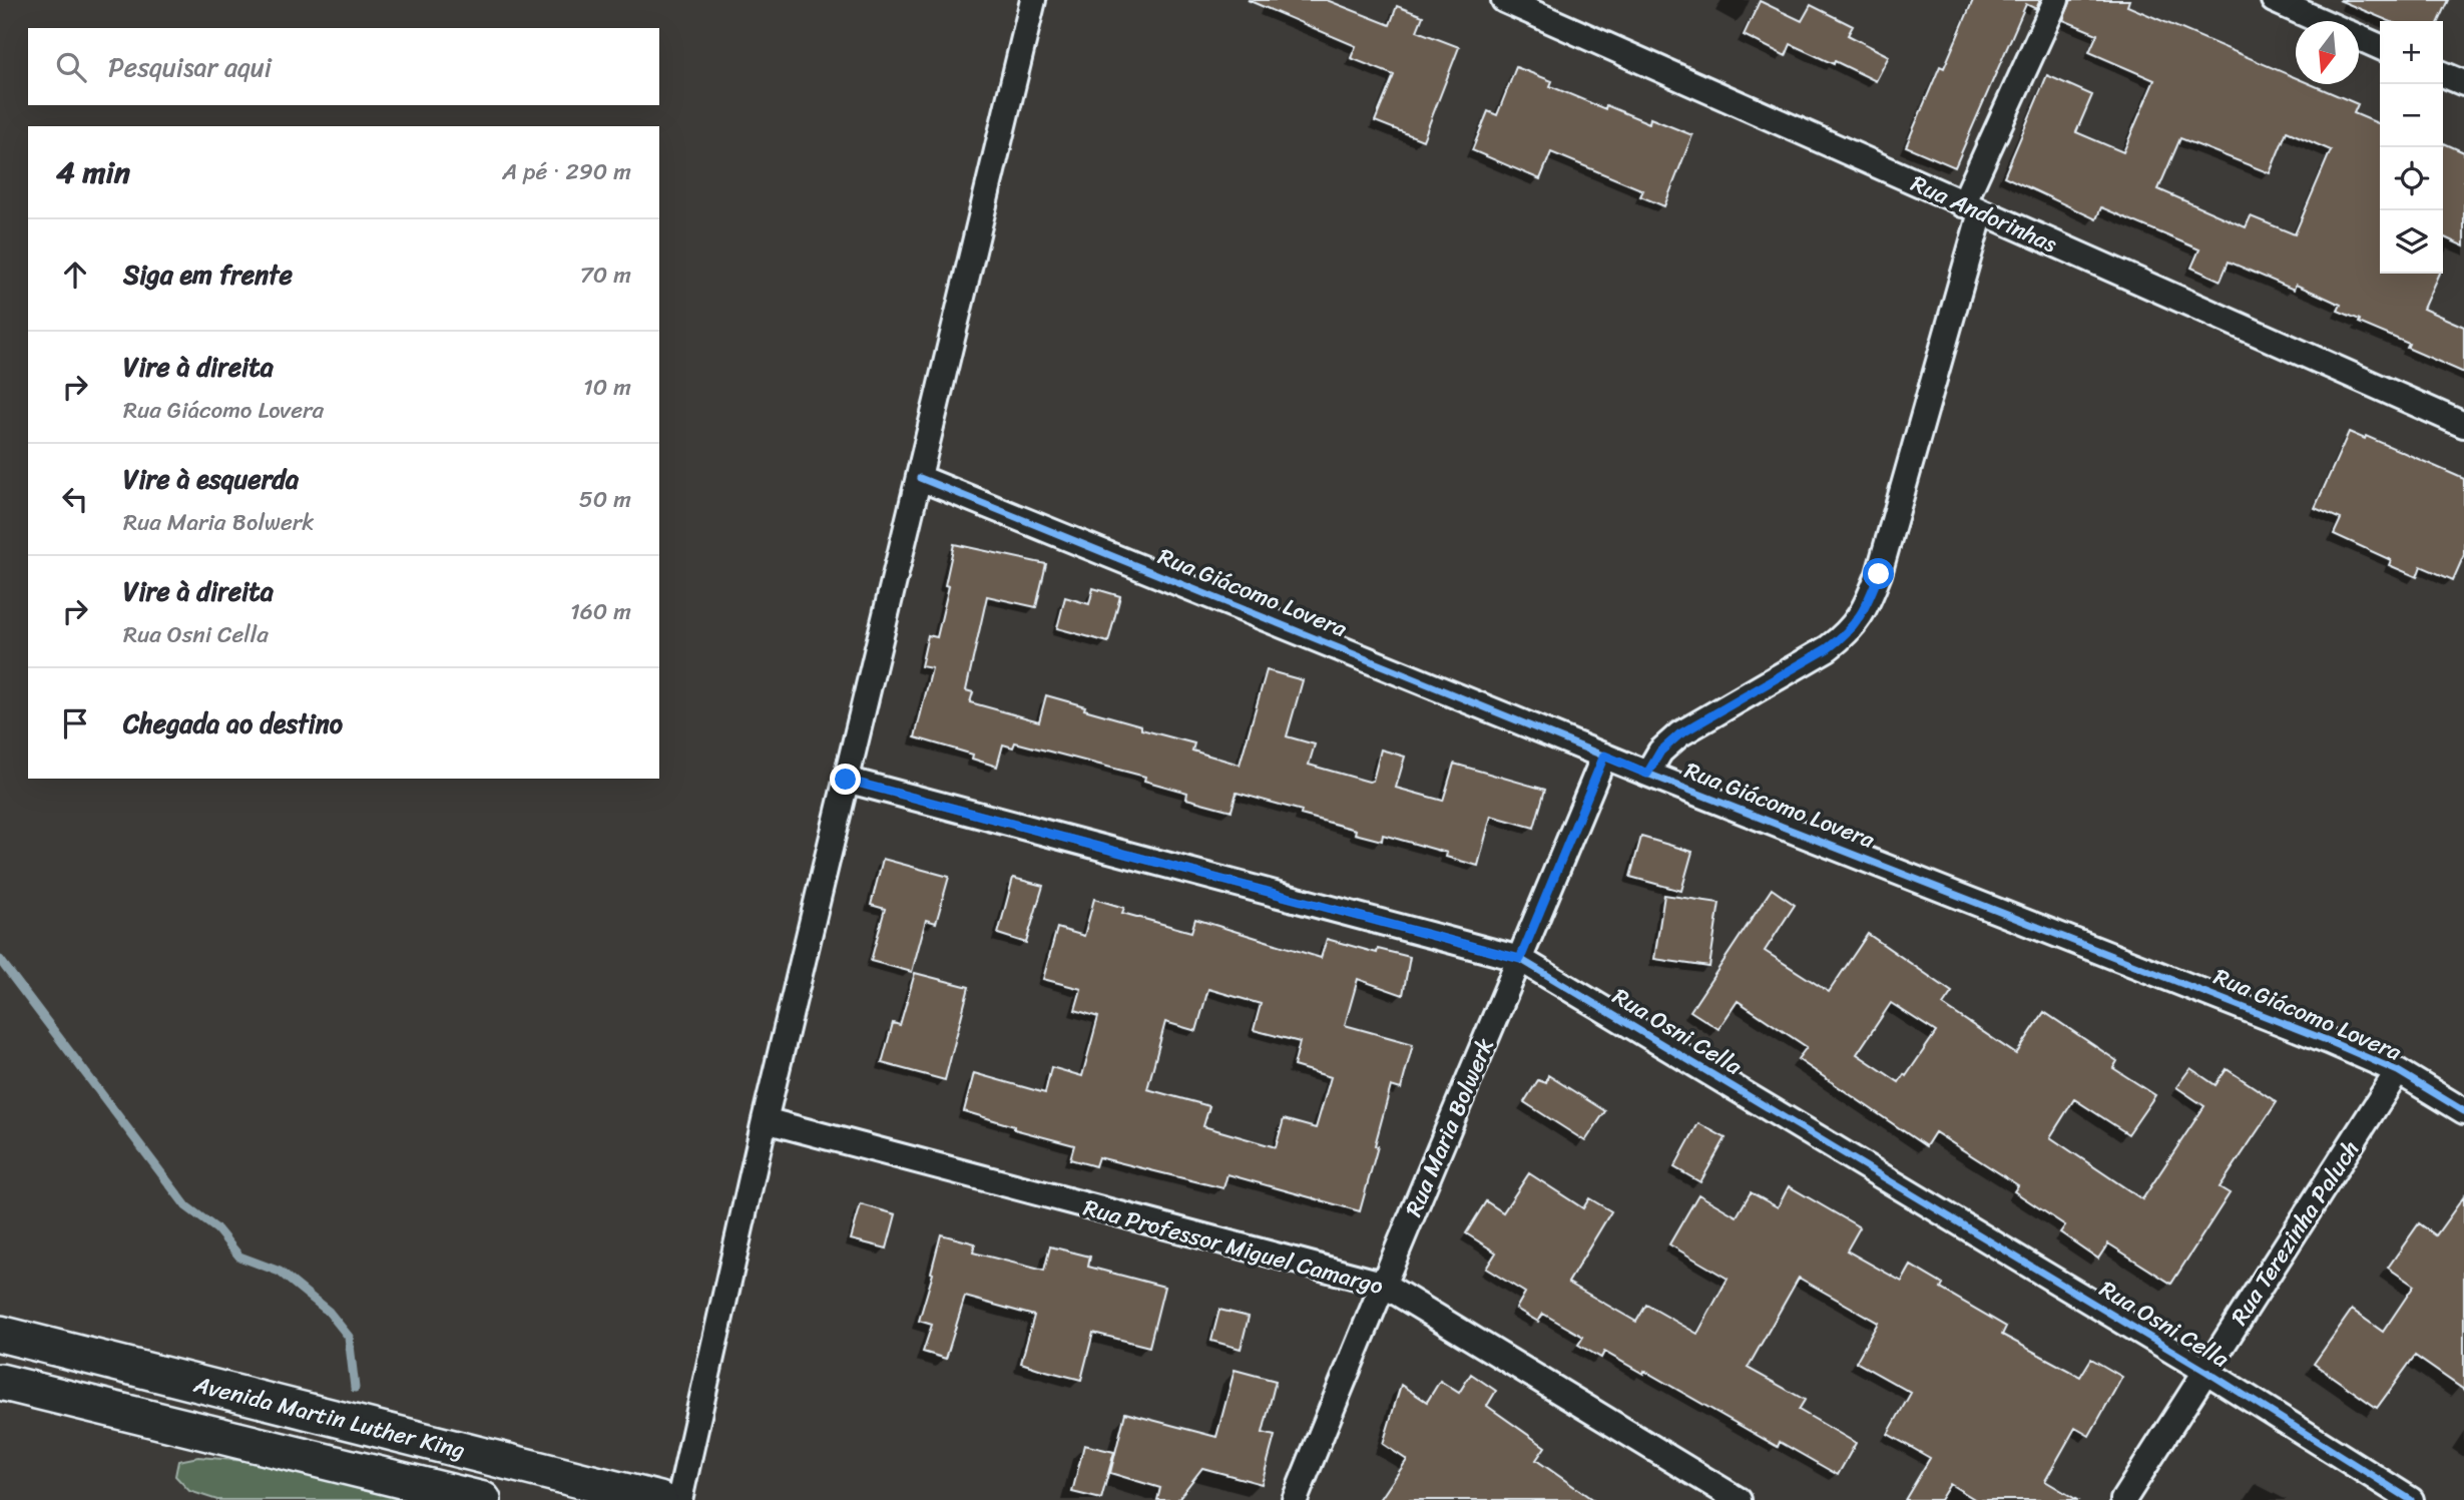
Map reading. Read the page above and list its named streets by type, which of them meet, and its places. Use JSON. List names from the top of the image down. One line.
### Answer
{"streets":{"main road":["Avenida Martin Luther King"],"street":["Rua Andorinhas","Rua Giácomo Lovera","Rua Osni Cella","Rua Maria Bolwerk","Rua Terezinha Paluch","Rua Professor Miguel Camargo"]},"crossings":[["Rua Giácomo Lovera","Rua Maria Bolwerk"],["Rua Giácomo Lovera","Rua Terezinha Paluch"],["Rua Osni Cella","Rua Maria Bolwerk"],["Rua Osni Cella","Rua Terezinha Paluch"],["Rua Maria Bolwerk","Rua Professor Miguel Camargo"]],"north":"bottom","page":{"map_buttons":["+","−"],"search":"Pesquisar aqui","heading":["4 min","A pé · 290 m"],"list":[["Siga em frente","70 m"],["Vire à direita","Rua Giácomo Lovera","10 m"],["Vire à esquerda","Rua Maria Bolwerk","50 m"],["Vire à direita","Rua Osni Cella","160 m"],"Chegada ao destino"]}}
